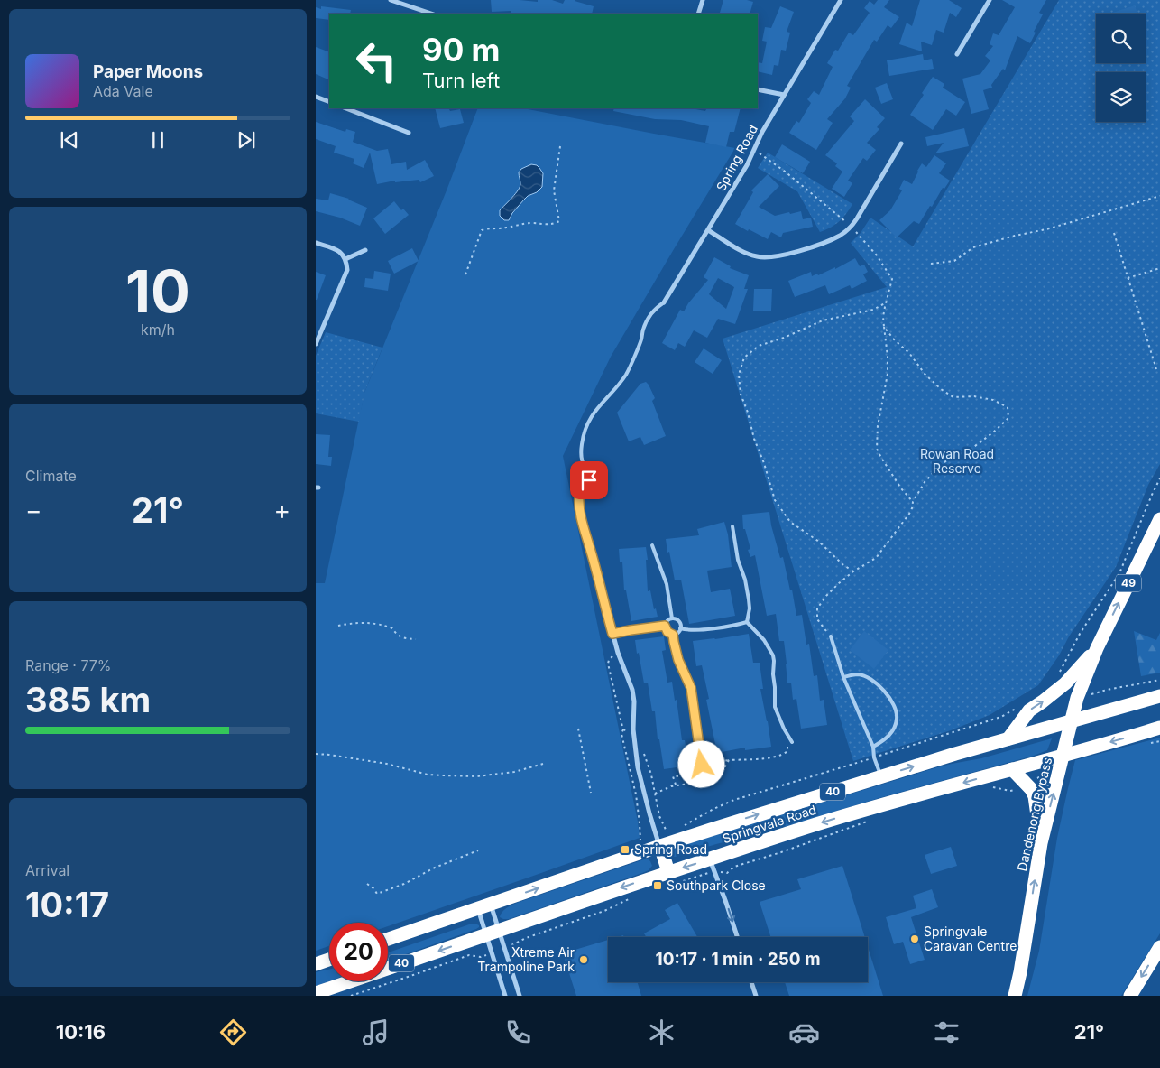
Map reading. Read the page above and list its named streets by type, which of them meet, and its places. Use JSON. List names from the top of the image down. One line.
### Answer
{"streets":{"highway":["49","40","Dandenong Bypass","Springvale Road"],"street":["Spring Road"]},"crossings":[["49","Dandenong Bypass"],["49","Springvale Road"],["Dandenong Bypass","Springvale Road"]],"one_way":["Dandenong Bypass"],"parks":["Rowan Road Reserve"],"places":{"transit":["Spring Road","Southpark Close"],"other":["Springvale Caravan Centre","Xtreme Air Trampoline Park"]},"page":{"turn":["90 m","Turn left"],"song":["Paper Moons","Ada Vale"],"tile":[["10","km/h"],"Climate",["Range · 77%","385 km"],["Arrival","10:17"]],"heat":["−","21°","+"],"limit":"20","trip":"10:17 · 1 min · 250 m","tabs":["10:16","21°"]}}
